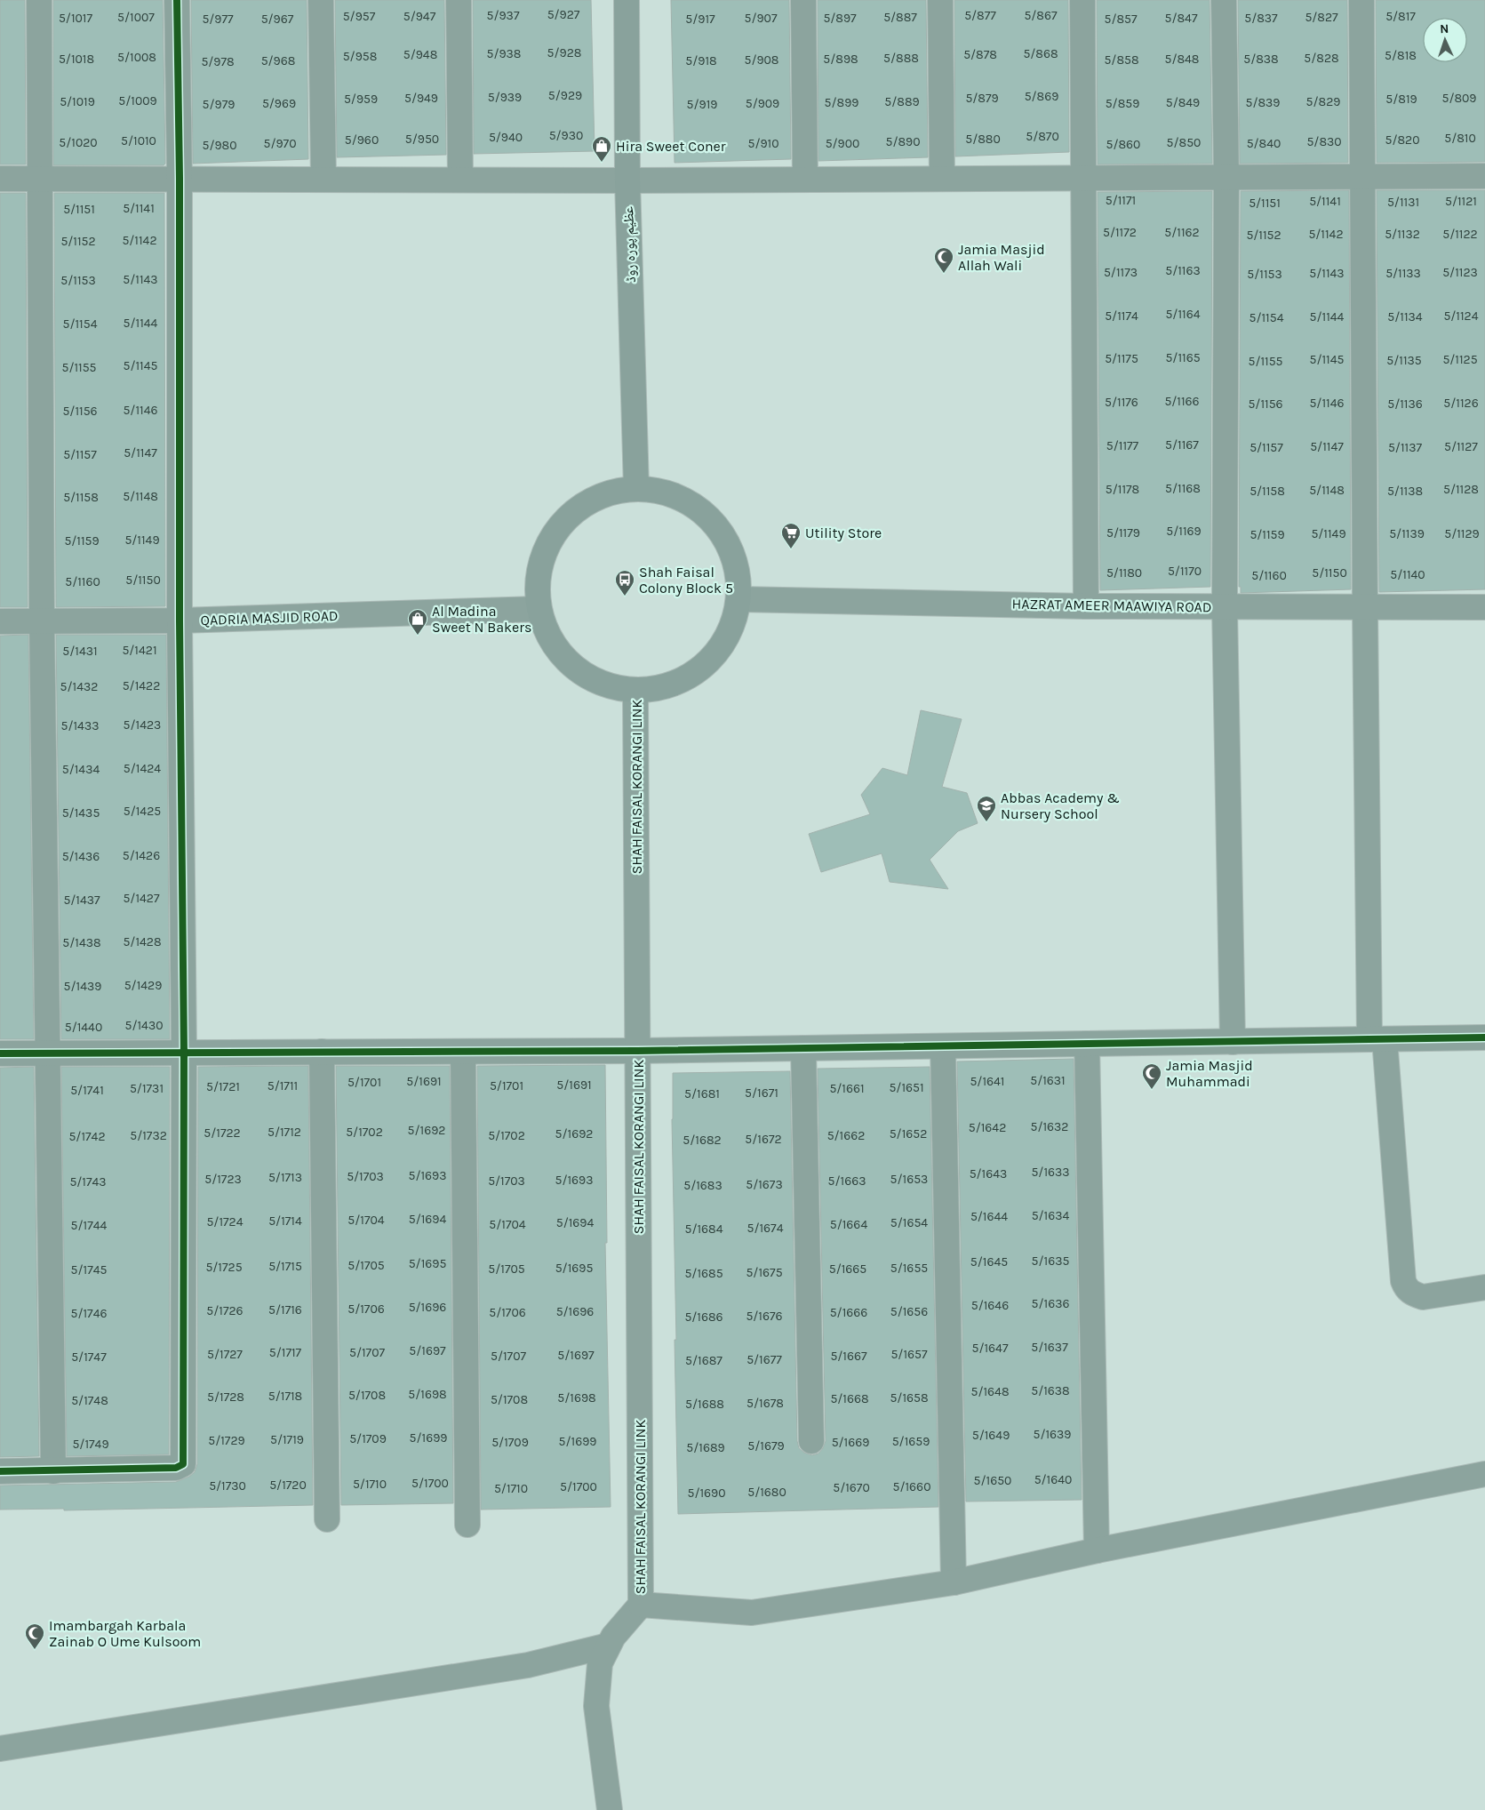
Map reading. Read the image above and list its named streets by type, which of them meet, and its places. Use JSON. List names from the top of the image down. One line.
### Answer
{"streets":{"main road":["عظیم پورہ روڈ"],"street":["HAZRAT AMEER MAAWIYA ROAD","QADRIA MASJID ROAD","SHAH FAISAL KORANGI LINK"]},"places":{"shop":["Hira Sweet Coner","Al Madina Sweet N Bakers"],"mosque":["Jamia Masjid Allah Wali","Jamia Masjid Muhammadi","Imambargah Karbala Zainab O Ume Kulsoom"],"supermarket":["Utility Store"],"bus stop":["Shah Faisal Colony Block 5"],"school or university":["Abbas Academy & Nursery School"]},"house_numbers":["5/927","5/937","5/877","5/867","5/957","5/947","5/817","5/1007","5/887","5/827","5/1017","5/907","5/897","5/847","5/837","5/977","5/967","5/917","5/857","5/928","5/938","5/868","5/948","5/878","5/818","5/958","5/1008","5/888","5/828","5/1018","5/898","5/848","5/838","5/908","5/858","5/968","5/918","5/978","5/929","5/869","5/939","5/949","5/879","5/809","5/959","5/819","5/1009","5/1019","5/889","5/829","5/899","5/849","5/839","5/969","5/909","5/859","5/979","5/919","5/930","5/870","5/940","5/810","5/950","5/880","5/960","5/820","5/1010","5/890","5/830","5/1020","5/850","5/970","5/910","5/900","5/840","5/860","5/980","5/1171","5/1141","5/1121","5/1131","5/1151","5/1141","5/1151","5/1172","5/1162","5/1142","5/1132","5/1122","5/1152","5/1142","5/1152","5/1163","5/1173","5/1123","5/1143","5/1133","5/1153","5/1143","5/1153","5/1164","5/1174","5/1124","5/1144","5/1134","5/1154","5/1144","5/1154","5/1165","5/1175","5/1145","5/1125","5/1135","5/1155","5/1145","5/1155","5/1166","5/1176","5/1146","5/1126","5/1156","5/1136","5/1146","5/1156","5/1167","5/1177","5/1147","5/1127","5/1157","5/1137","5/1147","5/1157","5/1168","5/1178","5/1128","5/1148","5/1158","5/1138","5/1148","5/1158","5/1169","5/1179","5/1149","5/1139","5/1129","5/1159","5/1149","5/1159","5/1170","5/1180","5/1150","5/1140","5/1160","5/1150","5/1160","5/1421","5/1431","5/1422","5/1432","5/1423","5/1433","5/1424","5/1434","5/1425","5/1435","5/1426","5/1436","5/1427","5/1437","5/1428","5/1438","5/1429","5/1439","5/1430","5/1440","5/1631","5/1691","5/1641","5/1701","5/1691","5/1711","5/1701","5/1721","5/1651","5/1731","5/1661","5/1741","5/1671","5/1681","5/1632","5/1642","5/1692","5/1712","5/1702","5/1722","5/1692","5/1652","5/1732","5/1702","5/1662","5/1742","5/1672","5/1682","5/1633","5/1643","5/1693","5/1703","5/1713","5/1723","5/1653","5/1693","5/1703","5/1663","5/1743","5/1673","5/1683","5/1634","5/1644","5/1694","5/1704","5/1714","5/1724","5/1694","5/1654","5/1704","5/1664","5/1744","5/1674","5/1684","5/1635","5/1645","5/1695","5/1705","5/1715","5/1725","5/1695","5/1655","5/1705","5/1665","5/1745","5/1675","5/1685","5/1636","5/1646","5/1696","5/1706","5/1716","5/1726","5/1696","5/1656","5/1706","5/1666","5/1746","5/1676","5/1686","5/1637","5/1647","5/1697","5/1717","5/1707","5/1727","5/1657","5/1697","5/1707","5/1667","5/1747","5/1677","5/1687","5/1638","5/1648","5/1698","5/1708","5/1718","5/1728","5/1698","5/1658","5/1668","5/1708","5/1748","5/1678","5/1688","5/1639","5/1649","5/1699","5/1709","5/1719","5/1729","5/1699","5/1659","5/1709","5/1669","5/1749","5/1679","5/1689","5/1640","5/1650","5/1700","5/1710","5/1720","5/1730","5/1700","5/1660","5/1670","5/1710","5/1680","5/1690"],"north":"top"}
